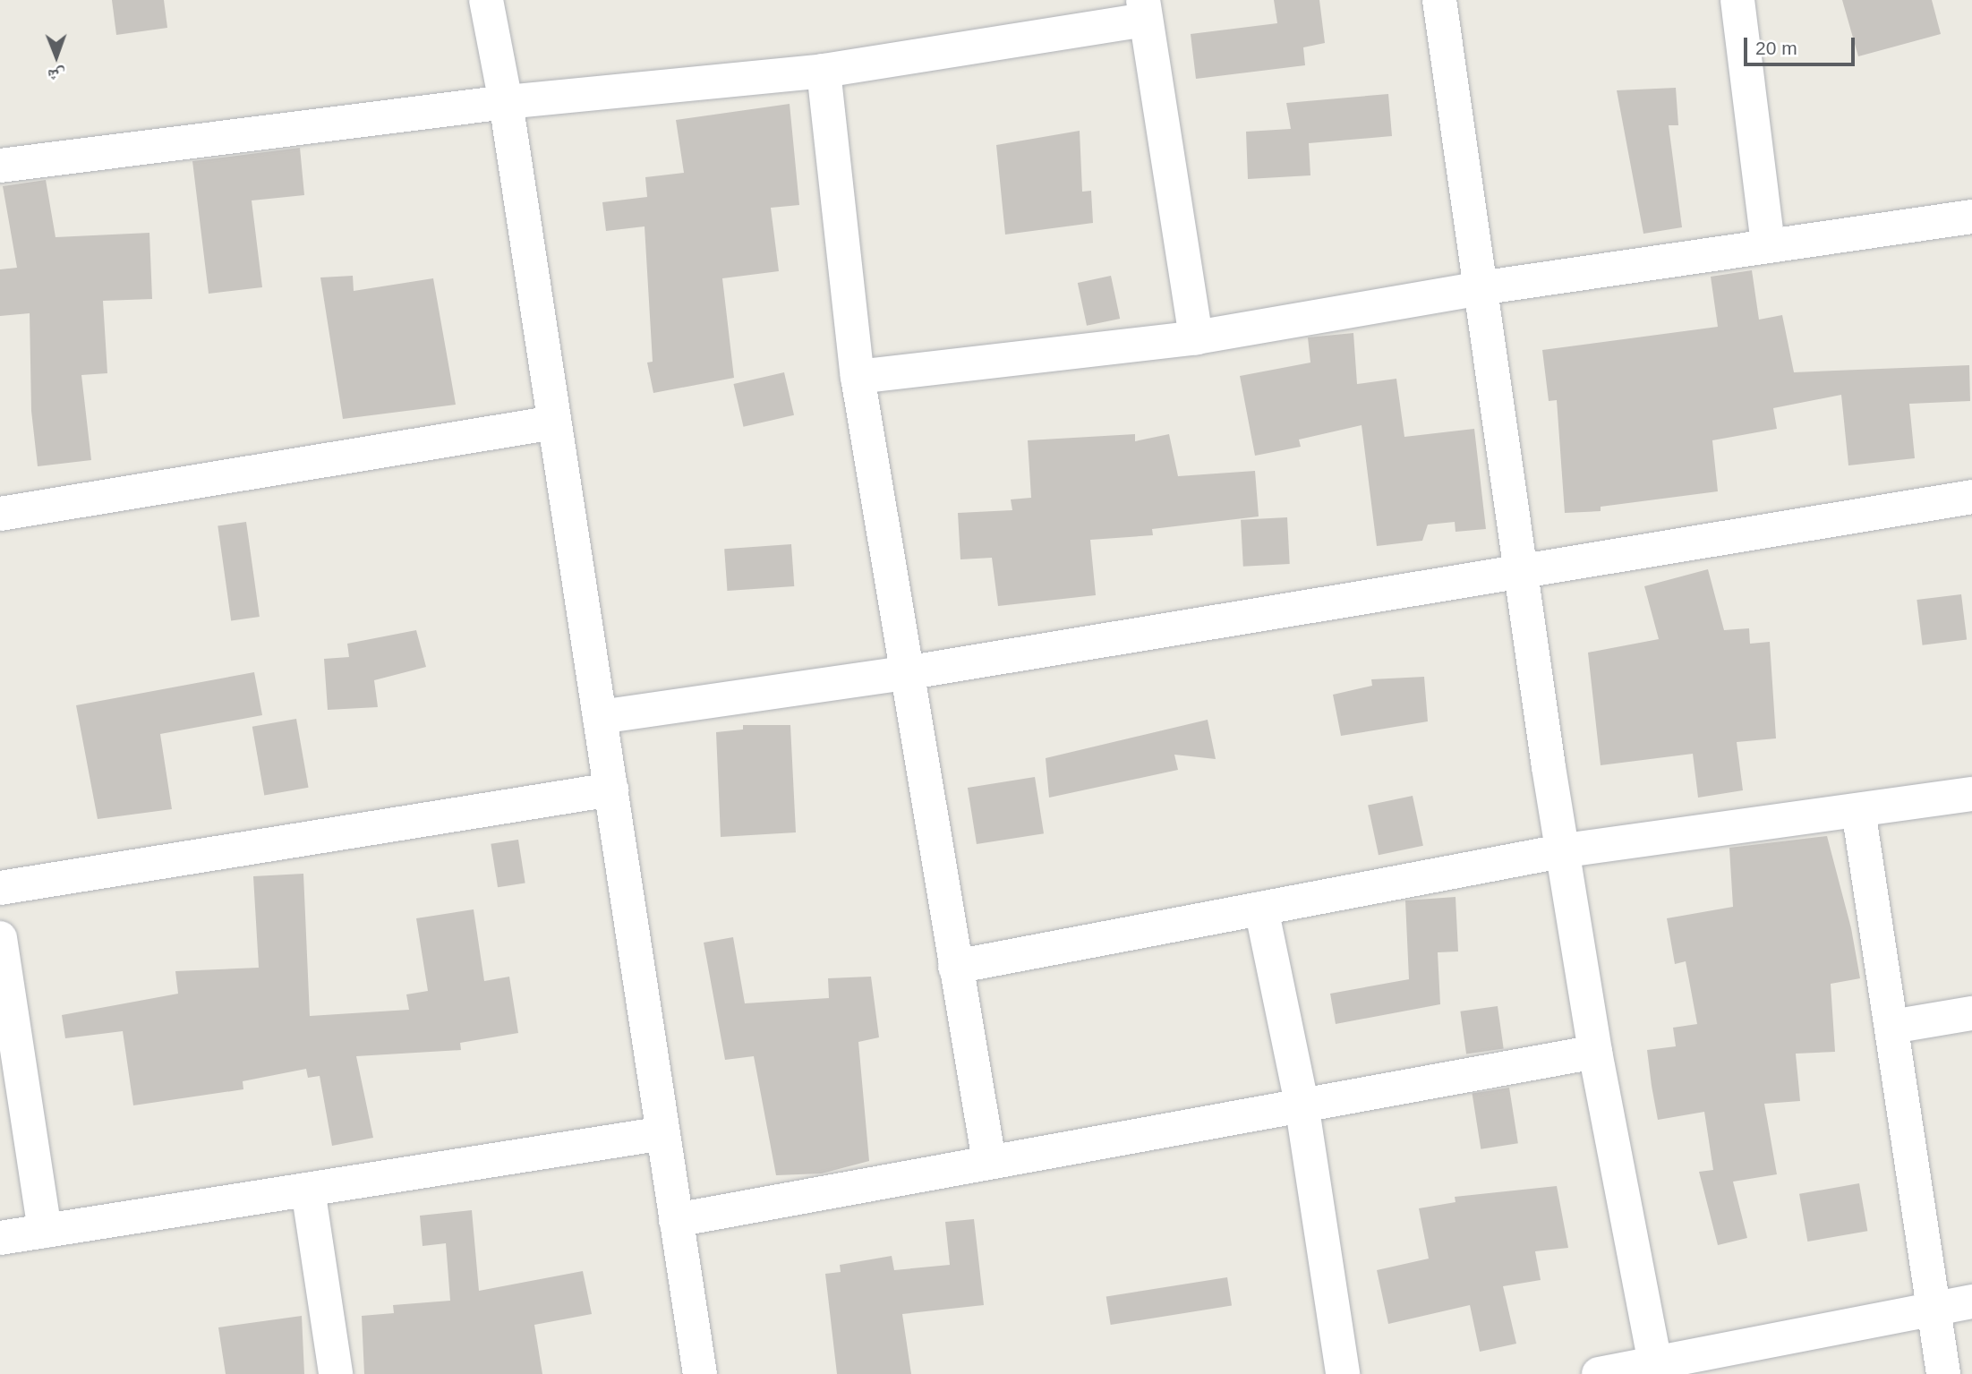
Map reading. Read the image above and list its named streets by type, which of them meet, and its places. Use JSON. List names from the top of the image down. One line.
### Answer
{"scale_bar":"20 m","north":"bottom"}
